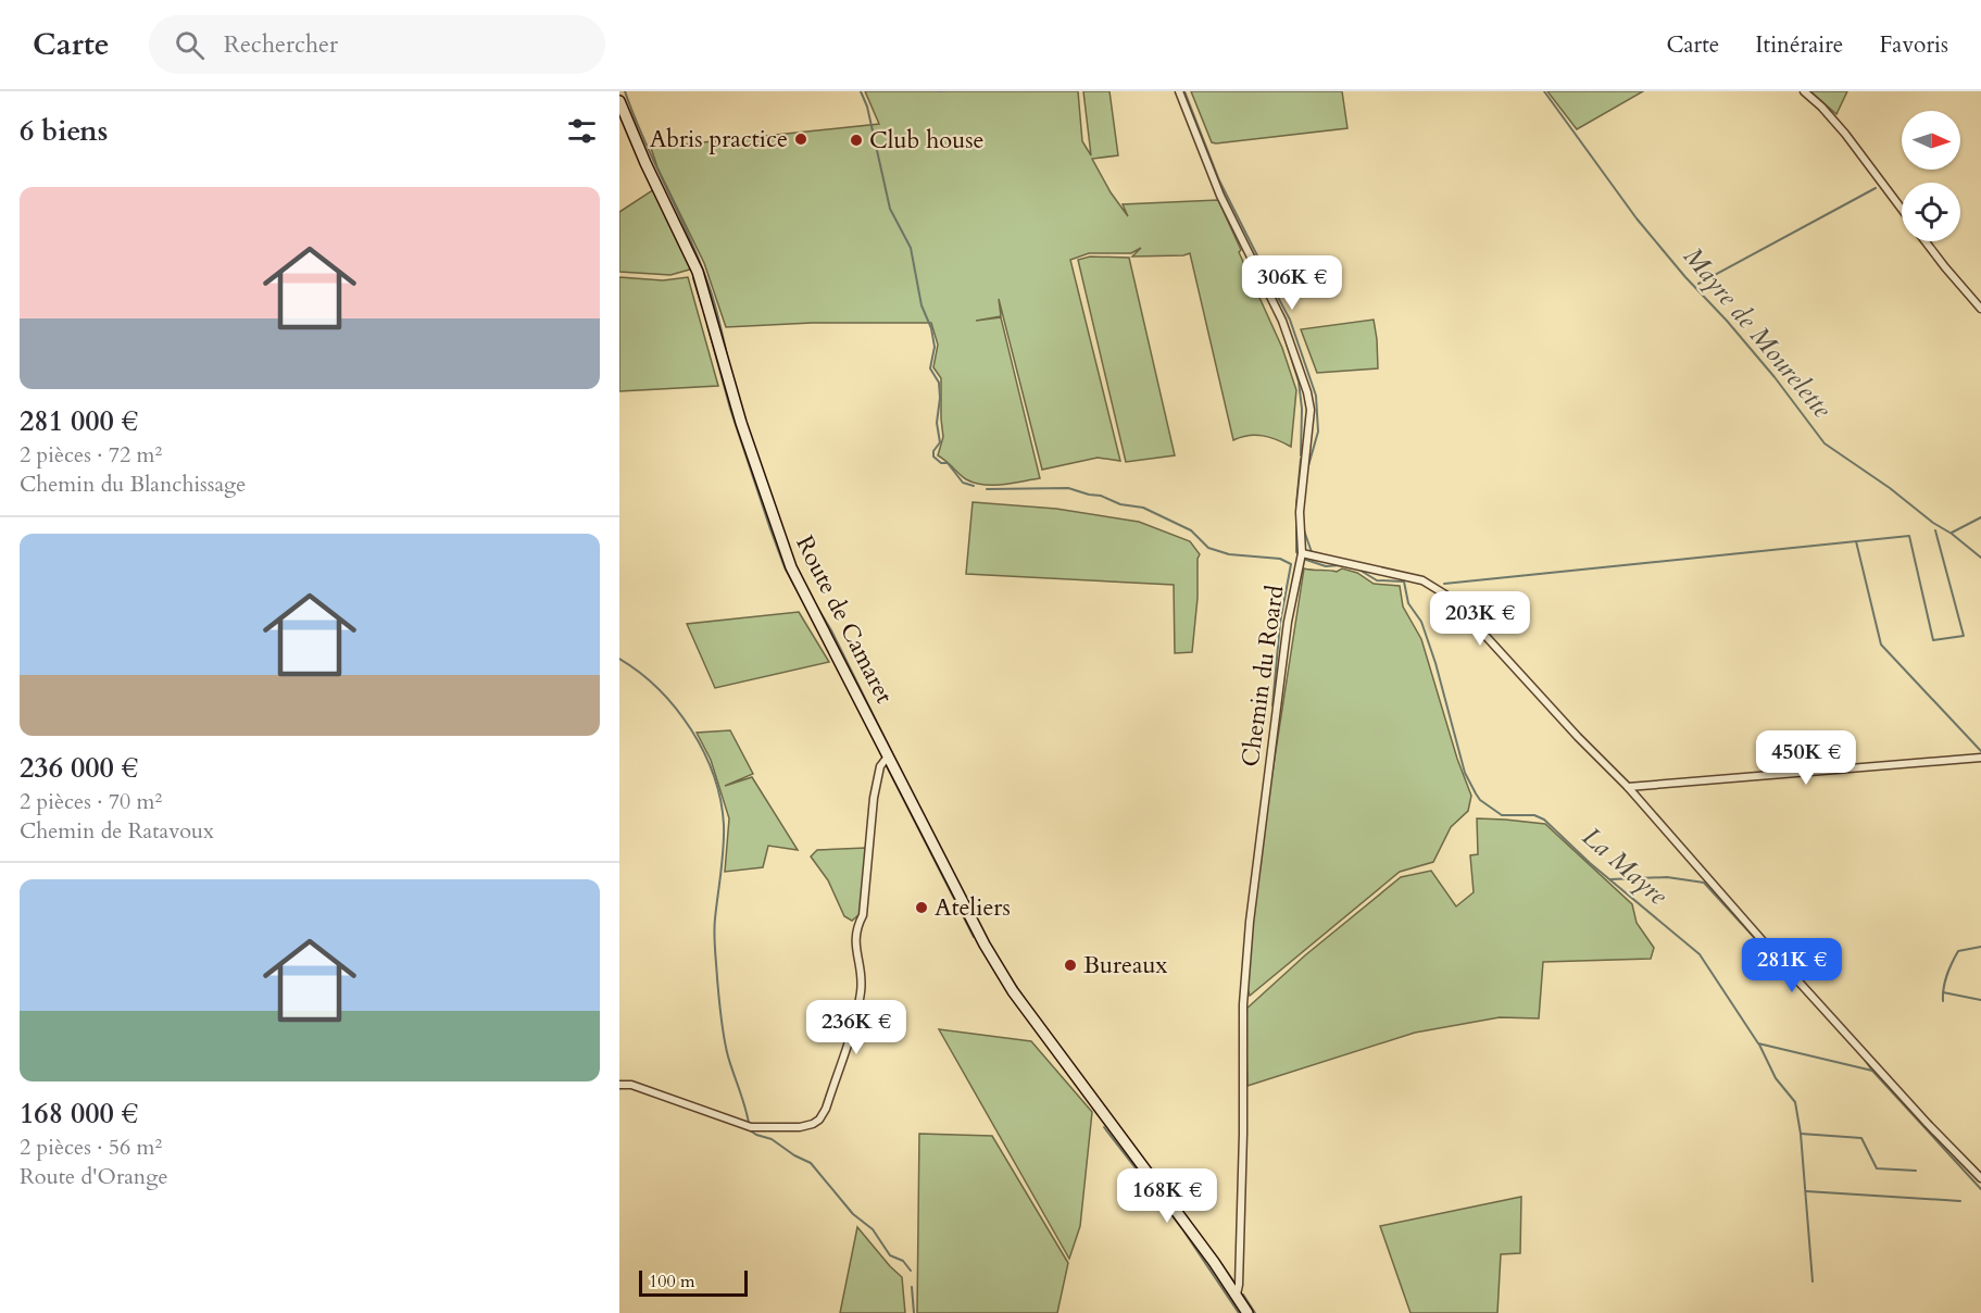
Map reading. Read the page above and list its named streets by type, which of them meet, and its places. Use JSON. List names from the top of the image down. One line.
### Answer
{"streets":{"main road":["Route de Camaret"],"street":["Chemin du Roard"]},"crossings":[["Route de Camaret","Chemin du Roard"]],"water":["Mayre de Mourelette","La Mayre"],"places":["Abris practice","Club house","Ateliers","Bureaux"],"scale_bar":"100 m","north":"right","page":{"header":"Carte","search":"Rechercher","nav":["Carte","Itinéraire","Favoris"],"heading":"6 biens","list":[{"name":"281 000 €","note":"2 pièces · 72 m² · Chemin du Blanchissage"},{"name":"236 000 €","note":"2 pièces · 70 m² · Chemin de Ratavoux"},{"name":"168 000 €","note":"2 pièces · 56 m² · Route d'Orange"}],"price":["306K €","203K €","450K €","281K €","236K €","168K €"],"scale":"100 m"}}
